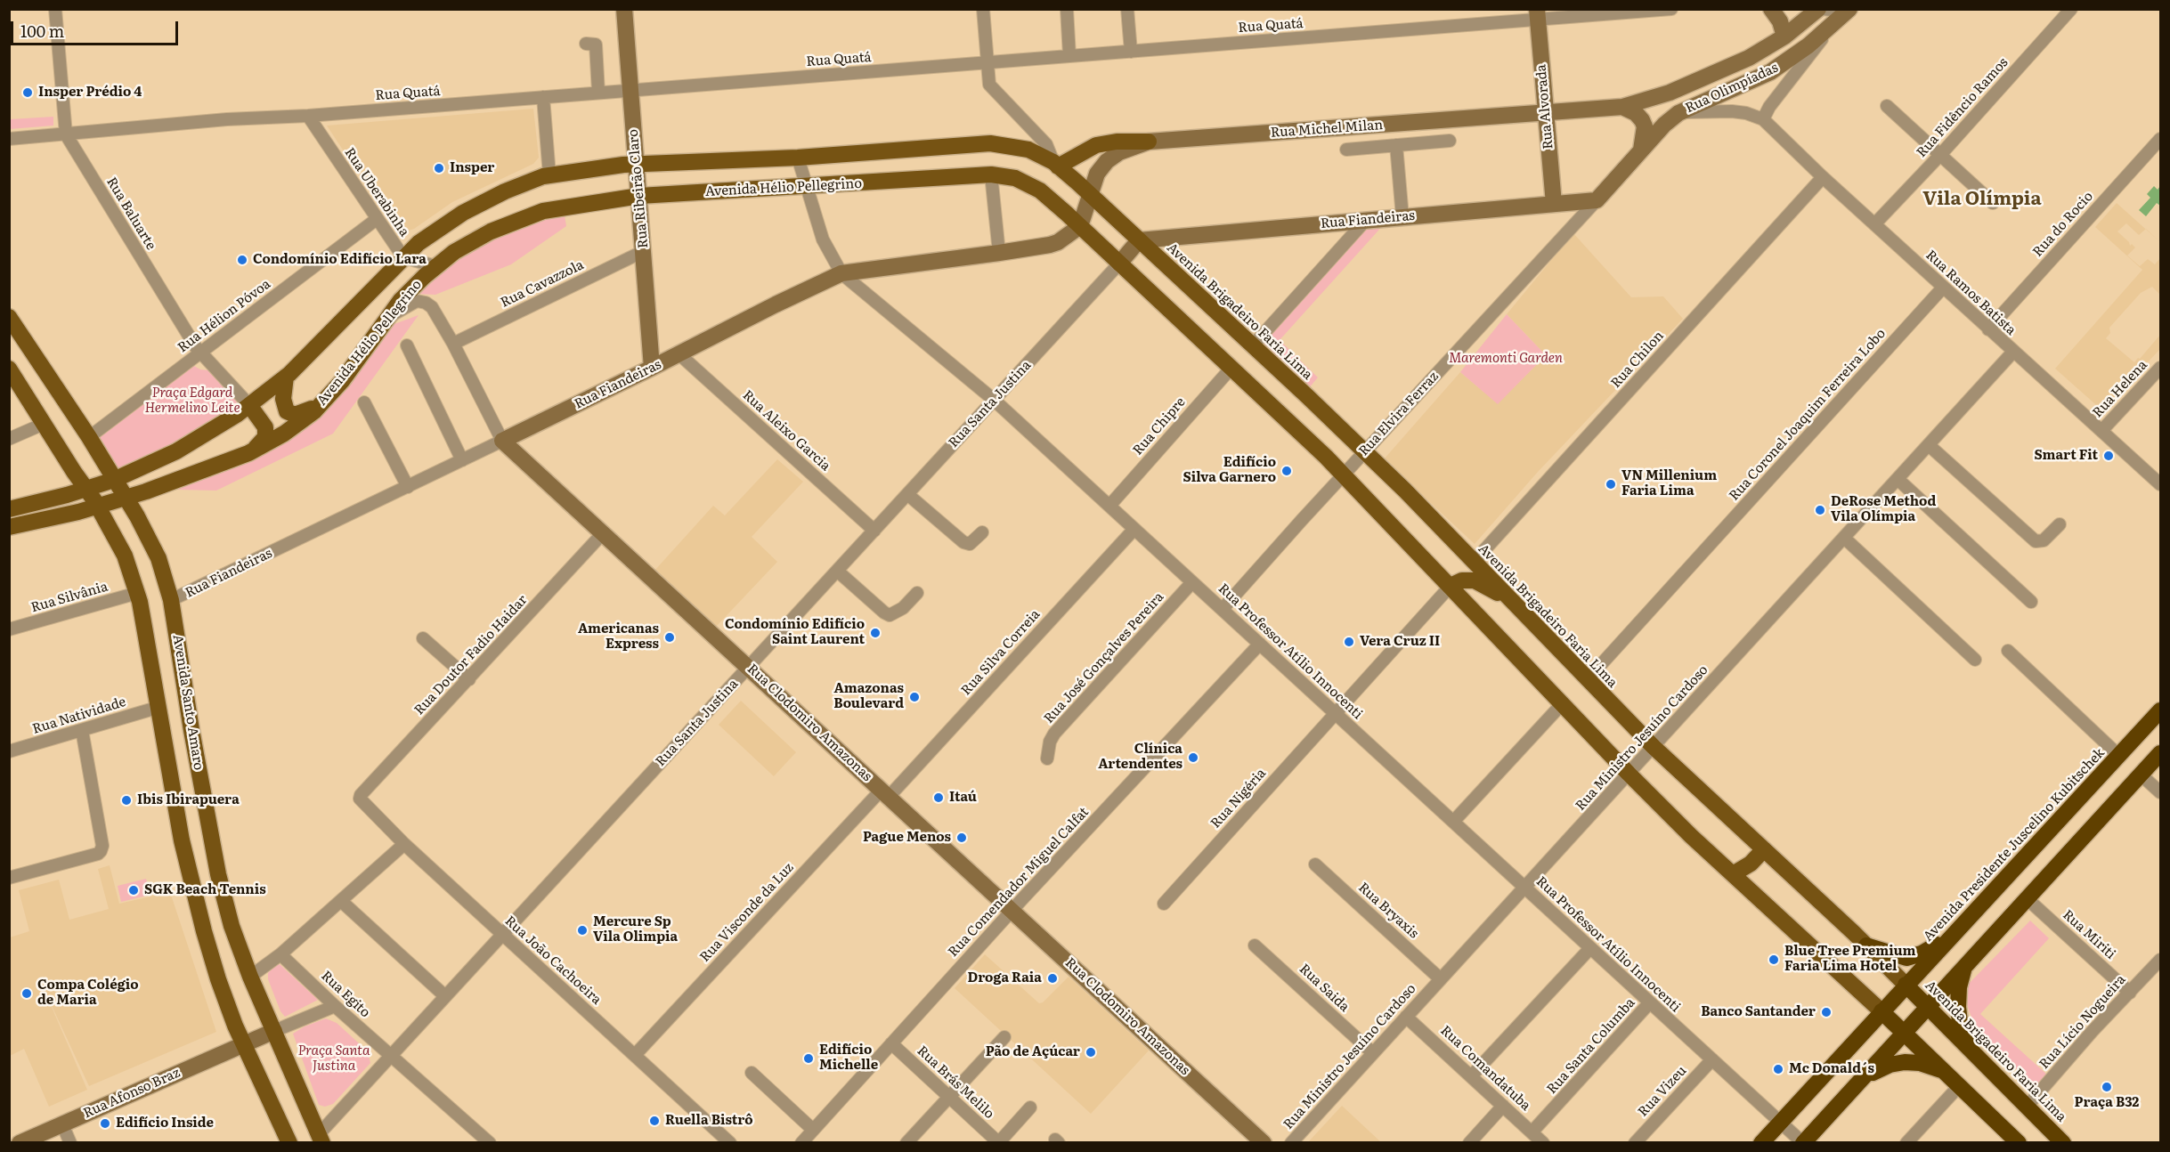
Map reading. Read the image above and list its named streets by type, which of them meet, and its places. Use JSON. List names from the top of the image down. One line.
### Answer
{"streets":{"highway":["Avenida Brigadeiro Faria Lima","Avenida Presidente Juscelino Kubitschek"],"main road":["Avenida Hélio Pellegrino","Avenida Santo Amaro"],"street":["Rua Quatá","Rua Olimpíadas","Rua Alvorada","Rua Fidêncio Ramos","Rua Michel Milan","Rua Ribeirão Claro","Rua Uberabinha","Rua Baluarte","Rua Fiandeiras","Rua do Rocio","Rua Cavazzola","Rua Ramos Batista","Rua Hélion Póvoa","Rua Chilon","Rua Helena","Rua Santa Justina","Rua Elvira Ferraz","Rua Coronel Joaquim Ferreira Lobo","Rua Chipre","Rua Aleixo Garcia","Rua Silvânia","Rua Professor Atílio Innocenti","Rua Silva Correia","Rua Doutor Fadio Haidar","Rua José Gonçalves Pereira","Rua Natividade","Rua Clodomiro Amazonas","Rua Ministro Jesuíno Cardoso","Rua Nigéria","Rua Comendador Miguel Calfat","Rua Bryaxis","Rua Visconde da Luz","Rua Miriti","Rua João Cachoeira","Rua Saida","Rua Egito","Rua Lício Nogueira","Rua Santa Columba","Rua Comandatuba","Rua Brás Melilo","Rua Vizeu","Rua Afonso Braz"]},"crossings":[["Rua Quatá","Rua Alvorada"],["Rua Quatá","Rua Ribeirão Claro"],["Rua Quatá","Rua Uberabinha"],["Rua Quatá","Rua Baluarte"],["Rua Olimpíadas","Rua Michel Milan"],["Rua Olimpíadas","Rua Ramos Batista"],["Rua Olimpíadas","Rua Elvira Ferraz"],["Rua Alvorada","Rua Michel Milan"],["Rua Alvorada","Rua Fiandeiras"],["Rua Fidêncio Ramos","Rua Ramos Batista"],["Rua Michel Milan","Rua Fiandeiras"],["Rua Michel Milan","Avenida Brigadeiro Faria Lima"],["Avenida Hélio Pellegrino","Rua Ribeirão Claro"],["Avenida Hélio Pellegrino","Rua Uberabinha"],["Avenida Hélio Pellegrino","Rua Professor Atílio Innocenti"],["Avenida Hélio Pellegrino","Avenida Santo Amaro"],["Avenida Hélio Pellegrino","Rua Clodomiro Amazonas"],["Rua Ribeirão Claro","Rua Fiandeiras"],["Rua Ribeirão Claro","Rua Cavazzola"],["Rua Uberabinha","Rua Hélion Póvoa"],["Rua Baluarte","Rua Hélion Póvoa"],["Rua Fiandeiras","Avenida Brigadeiro Faria Lima"],["Rua Fiandeiras","Rua Santa Justina"],["Rua Fiandeiras","Rua Elvira Ferraz"],["Rua Fiandeiras","Rua Aleixo Garcia"],["Rua Fiandeiras","Rua Professor Atílio Innocenti"],["Rua Fiandeiras","Avenida Santo Amaro"],["Rua Fiandeiras","Rua Clodomiro Amazonas"],["Rua do Rocio","Rua Ramos Batista"],["Rua Cavazzola","Rua Clodomiro Amazonas"],["Rua Ramos Batista","Rua Chilon"],["Rua Ramos Batista","Rua Helena"],["Rua Ramos Batista","Rua Coronel Joaquim Ferreira Lobo"],["Rua Ramos Batista","Rua Ministro Jesuíno Cardoso"],["Avenida Brigadeiro Faria Lima","Rua Chilon"],["Avenida Brigadeiro Faria Lima","Rua Santa Justina"],["Avenida Brigadeiro Faria Lima","Rua Elvira Ferraz"],["Avenida Brigadeiro Faria Lima","Rua Coronel Joaquim Ferreira Lobo"],["Avenida Brigadeiro Faria Lima","Rua Professor Atílio Innocenti"],["Avenida Brigadeiro Faria Lima","Rua Ministro Jesuíno Cardoso"],["Avenida Brigadeiro Faria Lima","Avenida Presidente Juscelino Kubitschek"],["Avenida Brigadeiro Faria Lima","Rua Lício Nogueira"],["Rua Hélion Póvoa","Avenida Santo Amaro"],["Rua Santa Justina","Rua Aleixo Garcia"],["Rua Santa Justina","Rua Professor Atílio Innocenti"],["Rua Santa Justina","Avenida Santo Amaro"],["Rua Santa Justina","Rua Clodomiro Amazonas"],["Rua Santa Justina","Rua João Cachoeira"],["Rua Santa Justina","Rua Egito"],["Rua Elvira Ferraz","Rua Professor Atílio Innocenti"],["Rua Chipre","Rua Professor Atílio Innocenti"],["Rua Professor Atílio Innocenti","Rua Silva Correia"],["Rua Professor Atílio Innocenti","Rua José Gonçalves Pereira"],["Rua Professor Atílio Innocenti","Rua Ministro Jesuíno Cardoso"],["Rua Professor Atílio Innocenti","Rua Nigéria"],["Rua Professor Atílio Innocenti","Avenida Presidente Juscelino Kubitschek"],["Rua Professor Atílio Innocenti","Rua Comendador Miguel Calfat"],["Rua Professor Atílio Innocenti","Rua Santa Columba"],["Rua Professor Atílio Innocenti","Rua Vizeu"],["Rua Silva Correia","Rua Clodomiro Amazonas"],["Rua Silva Correia","Rua Visconde da Luz"],["Rua Doutor Fadio Haidar","Rua Clodomiro Amazonas"],["Rua Doutor Fadio Haidar","Rua João Cachoeira"],["Avenida Santo Amaro","Rua Afonso Braz"],["Rua Clodomiro Amazonas","Rua Comendador Miguel Calfat"],["Rua Clodomiro Amazonas","Rua Visconde da Luz"],["Rua Ministro Jesuíno Cardoso","Rua Bryaxis"],["Rua Ministro Jesuíno Cardoso","Rua Saida"],["Rua Ministro Jesuíno Cardoso","Rua Comandatuba"],["Rua Comendador Miguel Calfat","Rua Brás Melilo"],["Rua Visconde da Luz","Rua João Cachoeira"],["Rua Miriti","Rua Lício Nogueira"],["Rua Santa Columba","Rua Comandatuba"]],"districts":["Vila Olímpia"],"parks":["Maremonti Garden","Praça Edgard Hermelino Leite","Praça Santa Justina"],"places":["Insper Prédio 4","Insper","Condomínio Edifício Lara","Smart Fit","Edifício Silva Garnero","VN Millenium Faria Lima","DeRose Method Vila Olímpia","Condomínio Edifício Saint Laurent","Americanas Express","Vera Cruz II","Amazonas Boulevard","Clínica Artendentes","Itaú","Ibis Ibirapuera","Pague Menos","SGK Beach Tennis","Mercure Sp Vila Olimpia","Blue Tree Premium Faria Lima Hotel","Droga Raia","Compa Colégio de Maria","Banco Santander","Pão de Açúcar","Edifício Michelle","Mc Donald´s","Praça B32","Ruella Bistrô","Edifício Inside"],"scale_bar":"100 m"}
